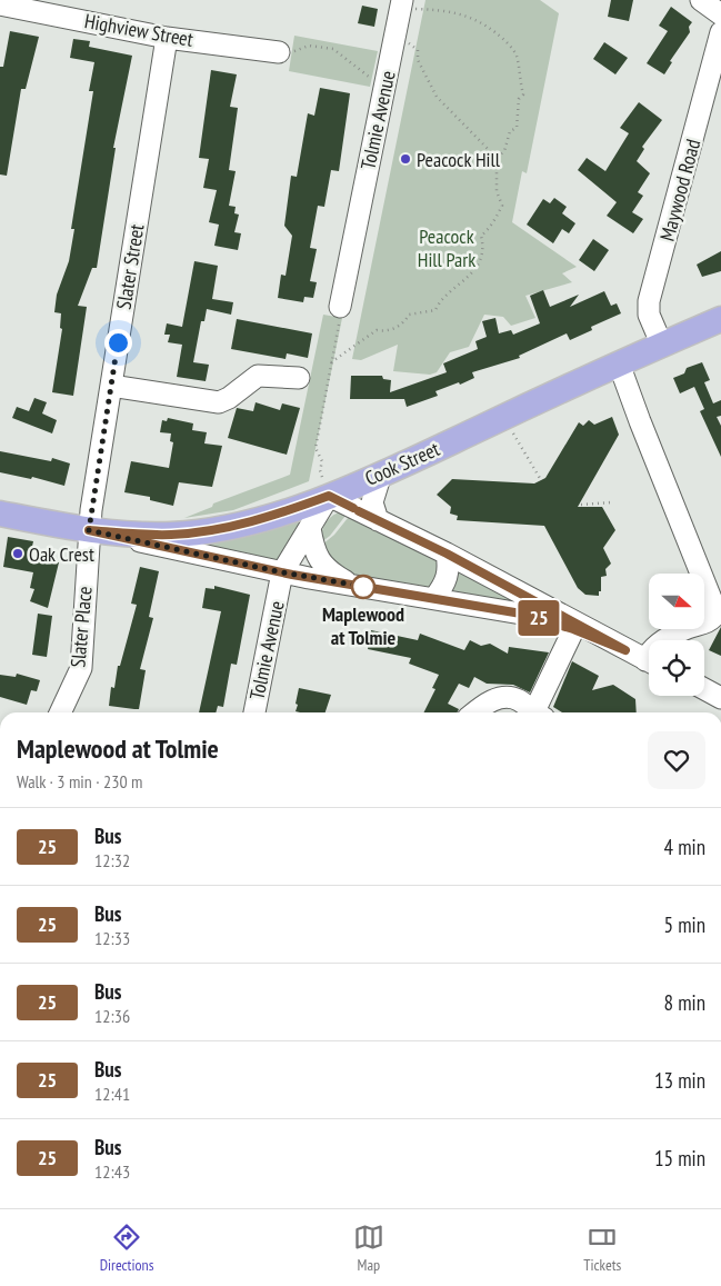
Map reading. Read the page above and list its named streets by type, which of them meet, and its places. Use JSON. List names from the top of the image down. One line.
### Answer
{"streets":{"main road":["Cook Street"],"street":["Highview Street","Tolmie Avenue","Maywood Road","Slater Street","Slater Place"]},"crossings":[["Highview Street","Slater Street"],["Tolmie Avenue","Cook Street"],["Maywood Road","Cook Street"],["Slater Street","Cook Street"],["Slater Street","Slater Place"],["Cook Street","Slater Place"]],"parks":["Peacock Hill Park"],"places":["Peacock Hill","Oak Crest","Maplewood at Tolmie"],"lines":["bus line 25"],"north":"right","page":{"on_map":"25","heading":["Maplewood at Tolmie","Walk · 3 min · 230 m"],"list":[{"mark":"25","name":"Bus","note":"12:32","value":"4 min"},{"mark":"25","name":"Bus","note":"12:33","value":"5 min"},{"mark":"25","name":"Bus","note":"12:36","value":"8 min"},{"mark":"25","name":"Bus","note":"12:41","value":"13 min"},{"mark":"25","name":"Bus","note":"12:43","value":"15 min"}],"tabs":["Directions","Map","Tickets"]}}
